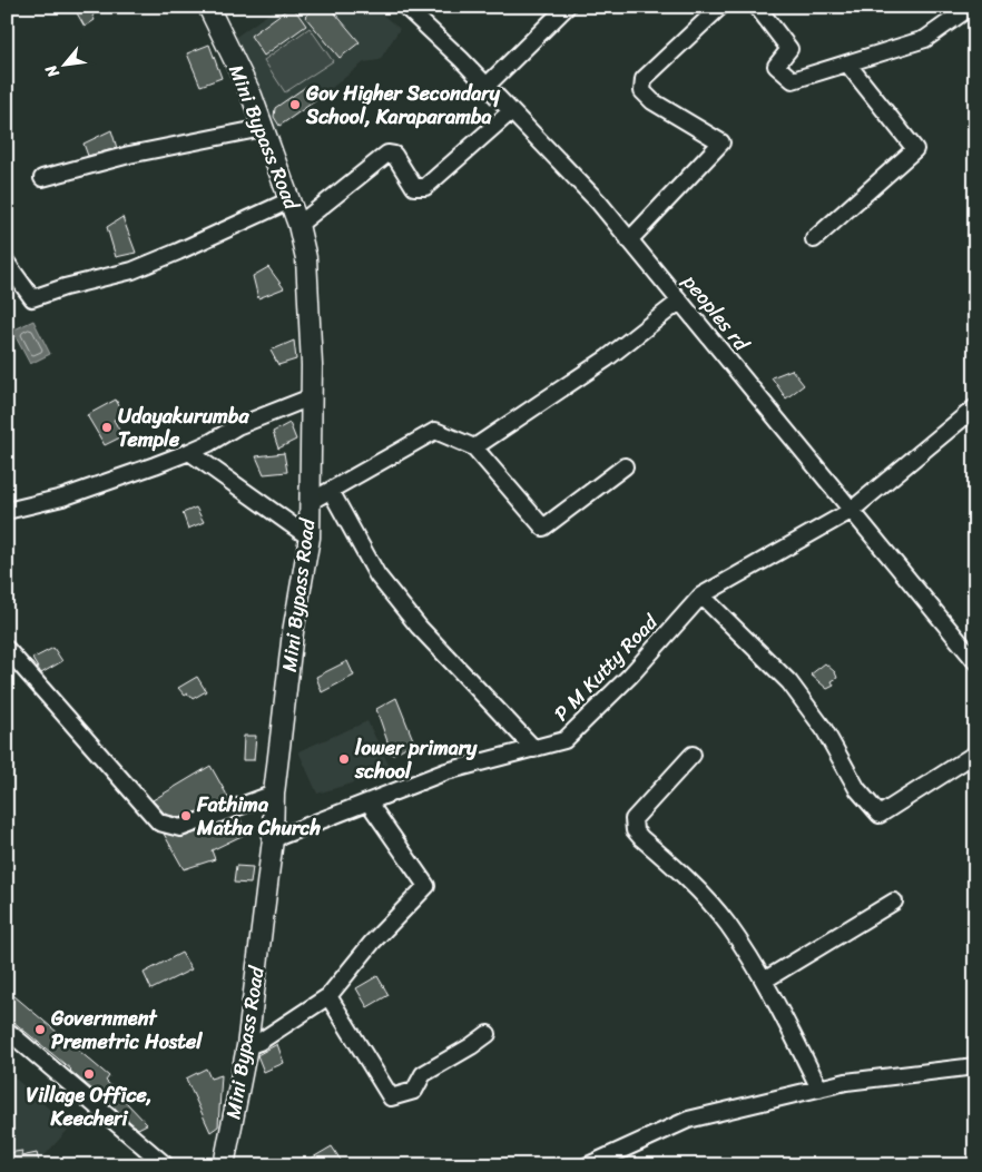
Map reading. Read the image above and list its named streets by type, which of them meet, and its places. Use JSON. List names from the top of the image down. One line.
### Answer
{"streets":{"main road":["Mini Bypass Road"],"street":["peoples rd","P M Kutty Road"]},"crossings":[["Mini Bypass Road","P M Kutty Road"],["peoples rd","P M Kutty Road"]],"places":["Gov Higher Secondary School, Karaparamba","Udayakurumba Temple","lower primary school","Fathima Matha Church","Government Premetric Hostel","Village Office, Keecheri"],"north":"bottom left"}
